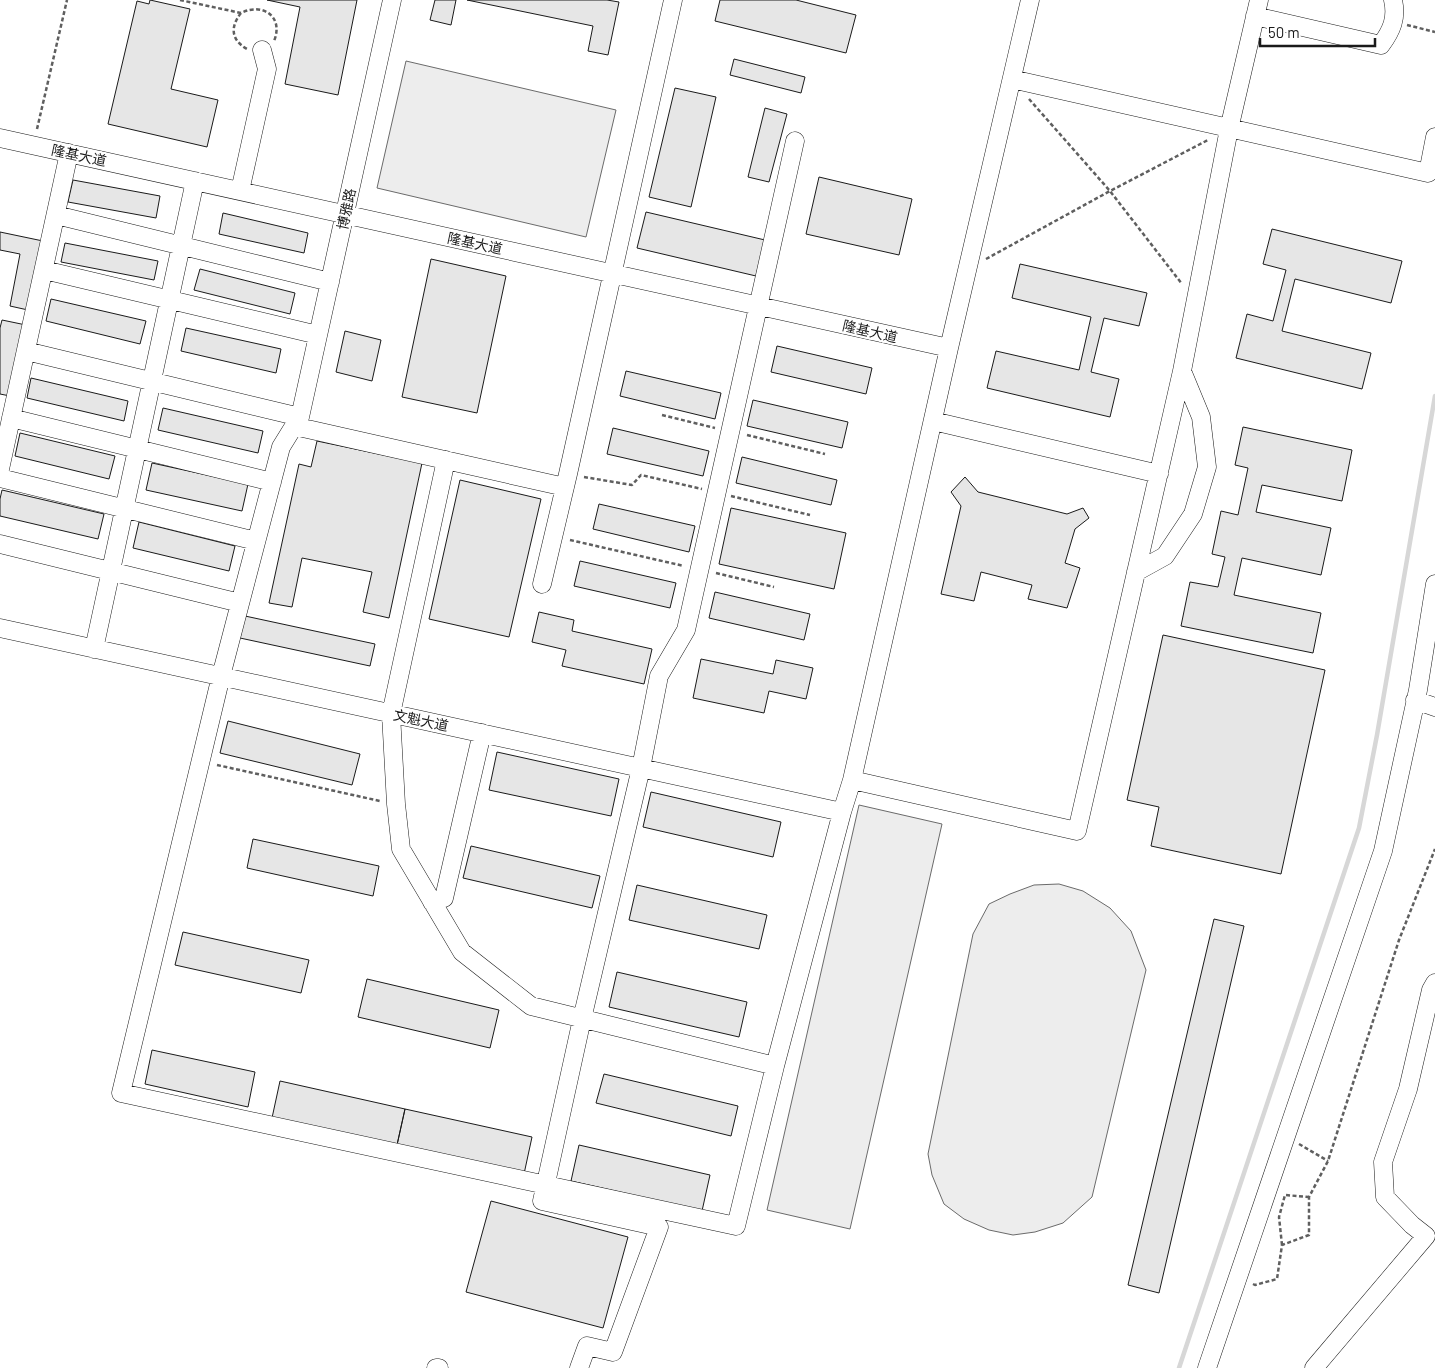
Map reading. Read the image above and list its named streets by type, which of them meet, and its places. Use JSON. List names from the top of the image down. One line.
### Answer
{"streets":{"street":["隆基大道","博雅路","文魁大道"]},"crossings":[["隆基大道","博雅路"],["博雅路","文魁大道"]],"scale_bar":"50 m"}
